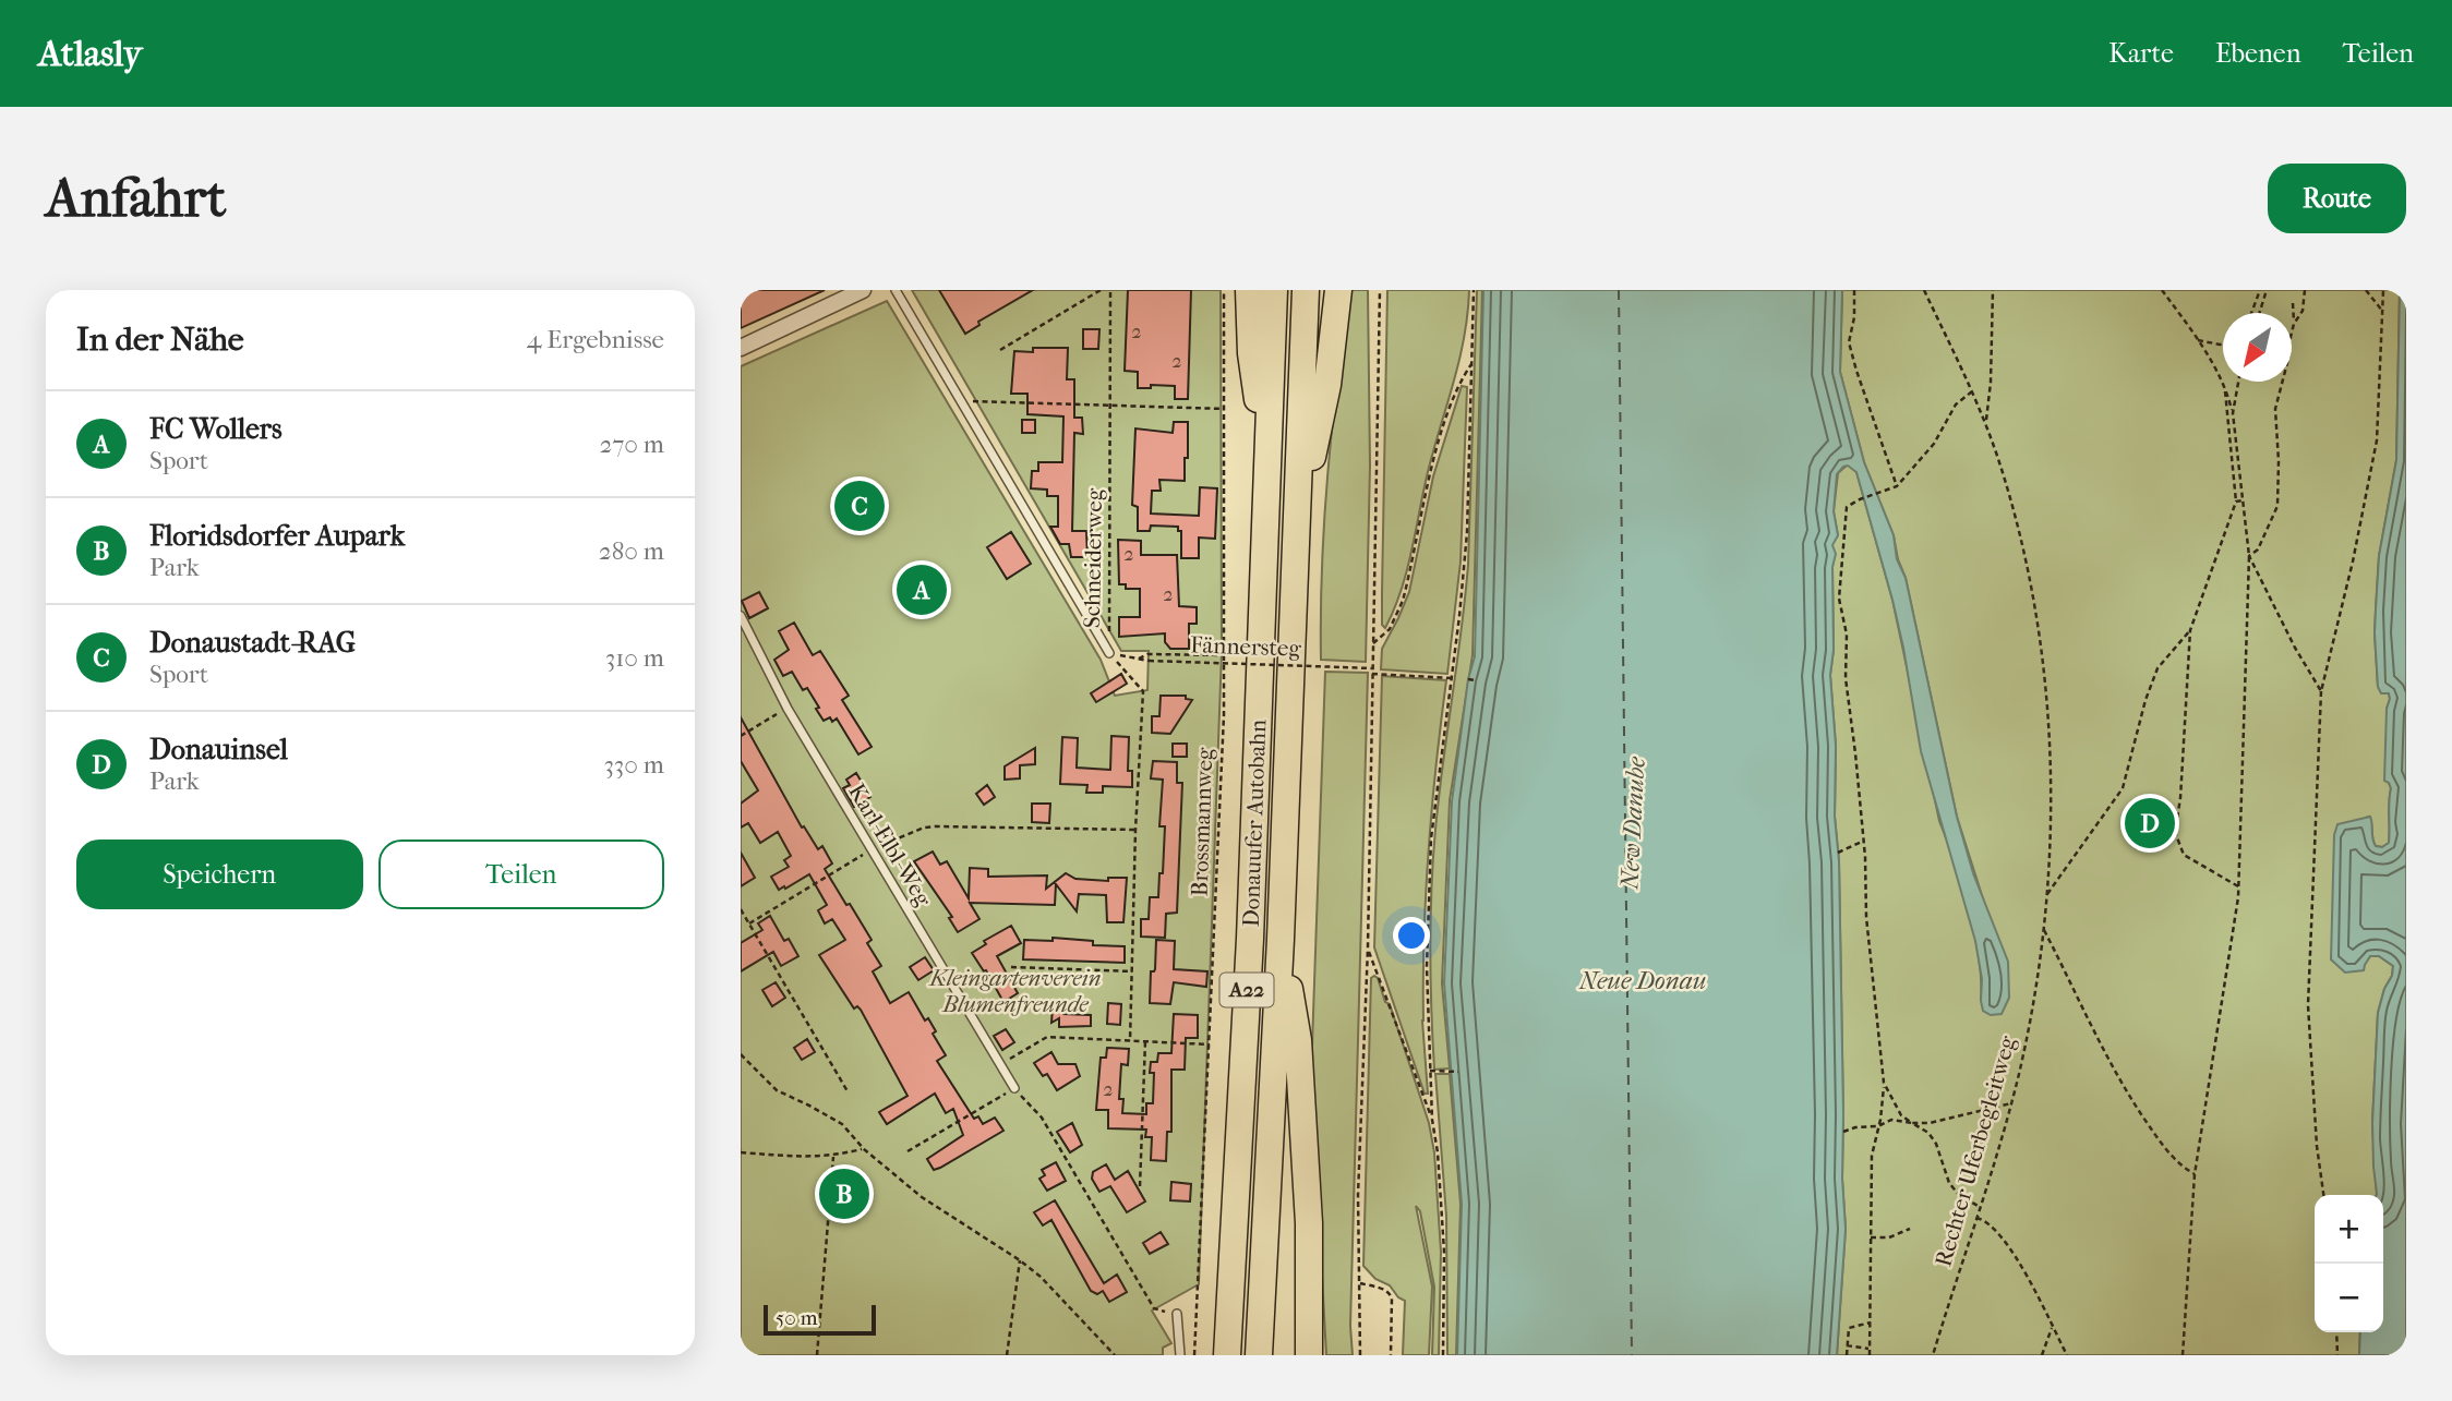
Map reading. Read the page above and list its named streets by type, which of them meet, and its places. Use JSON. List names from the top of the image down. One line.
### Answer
{"streets":{"highway":["Donauufer Autobahn","A22"],"lane":["Karl-Elbl-Weg"],"path":["Schneiderweg","Fännersteg","Brossmannweg","Rechter Uferbegleitweg"]},"water":["New Danube","Neue Donau"],"parks":["Kleingartenverein Blumenfreunde"],"house_numbers":["2","2","2","2","2"],"scale_bar":"50 m","north":"bottom left","page":{"header":"Atlasly","nav":["Karte","Ebenen","Teilen"],"buttons":["Route",["Speichern","Teilen"]],"title":"Anfahrt","heading":["In der Nähe","4 Ergebnisse"],"list":[{"mark":"A","name":"FC Wollers","note":"Sport","value":"270 m"},{"mark":"B","name":"Floridsdorfer Aupark","note":"Park","value":"280 m"},{"mark":"C","name":"Donaustadt-RAG","note":"Sport","value":"310 m"},{"mark":"D","name":"Donauinsel","note":"Park","value":"330 m"}],"pins":["C","A","D","B"],"map_buttons":["+","−"],"scale":"50 m"}}
